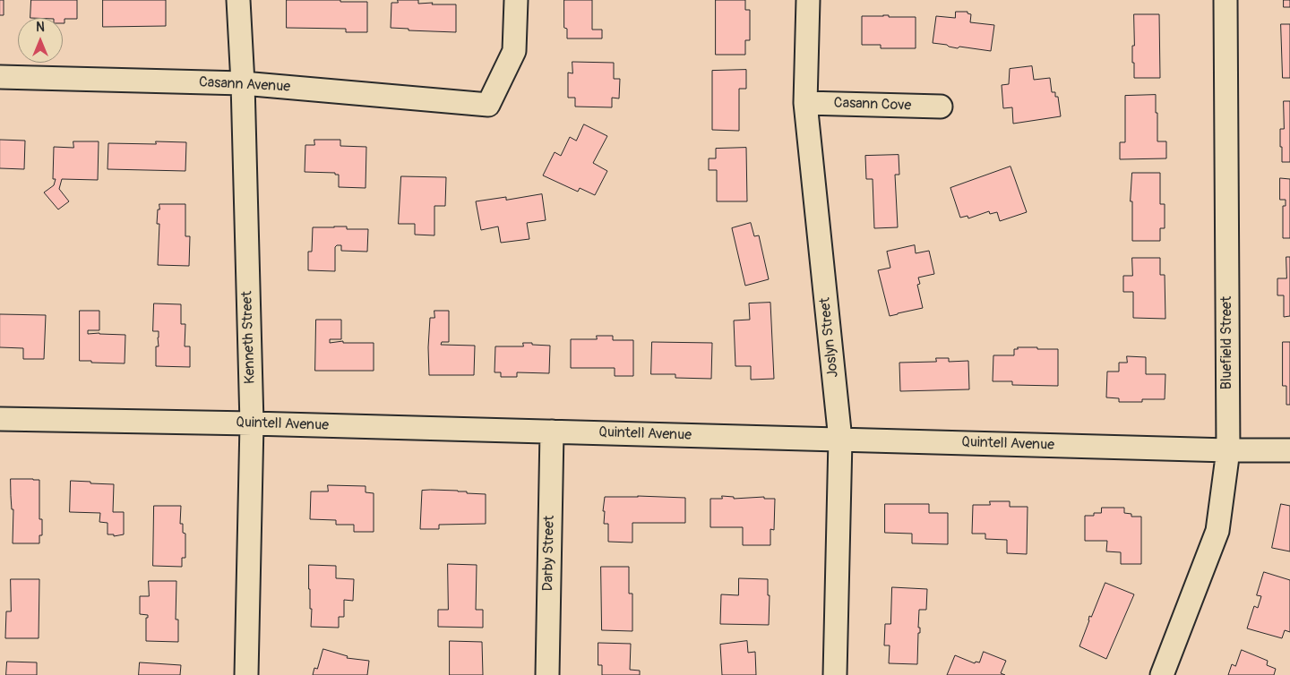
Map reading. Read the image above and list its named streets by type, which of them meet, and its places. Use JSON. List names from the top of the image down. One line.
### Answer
{"streets":{"street":["Casann Avenue","Casann Cove","Kenneth Street","Joslyn Street","Bluefield Street","Quintell Avenue","Darby Street"]},"crossings":[["Casann Avenue","Kenneth Street"],["Casann Cove","Joslyn Street"],["Kenneth Street","Quintell Avenue"],["Joslyn Street","Quintell Avenue"],["Bluefield Street","Quintell Avenue"],["Quintell Avenue","Darby Street"]],"north":"top"}
